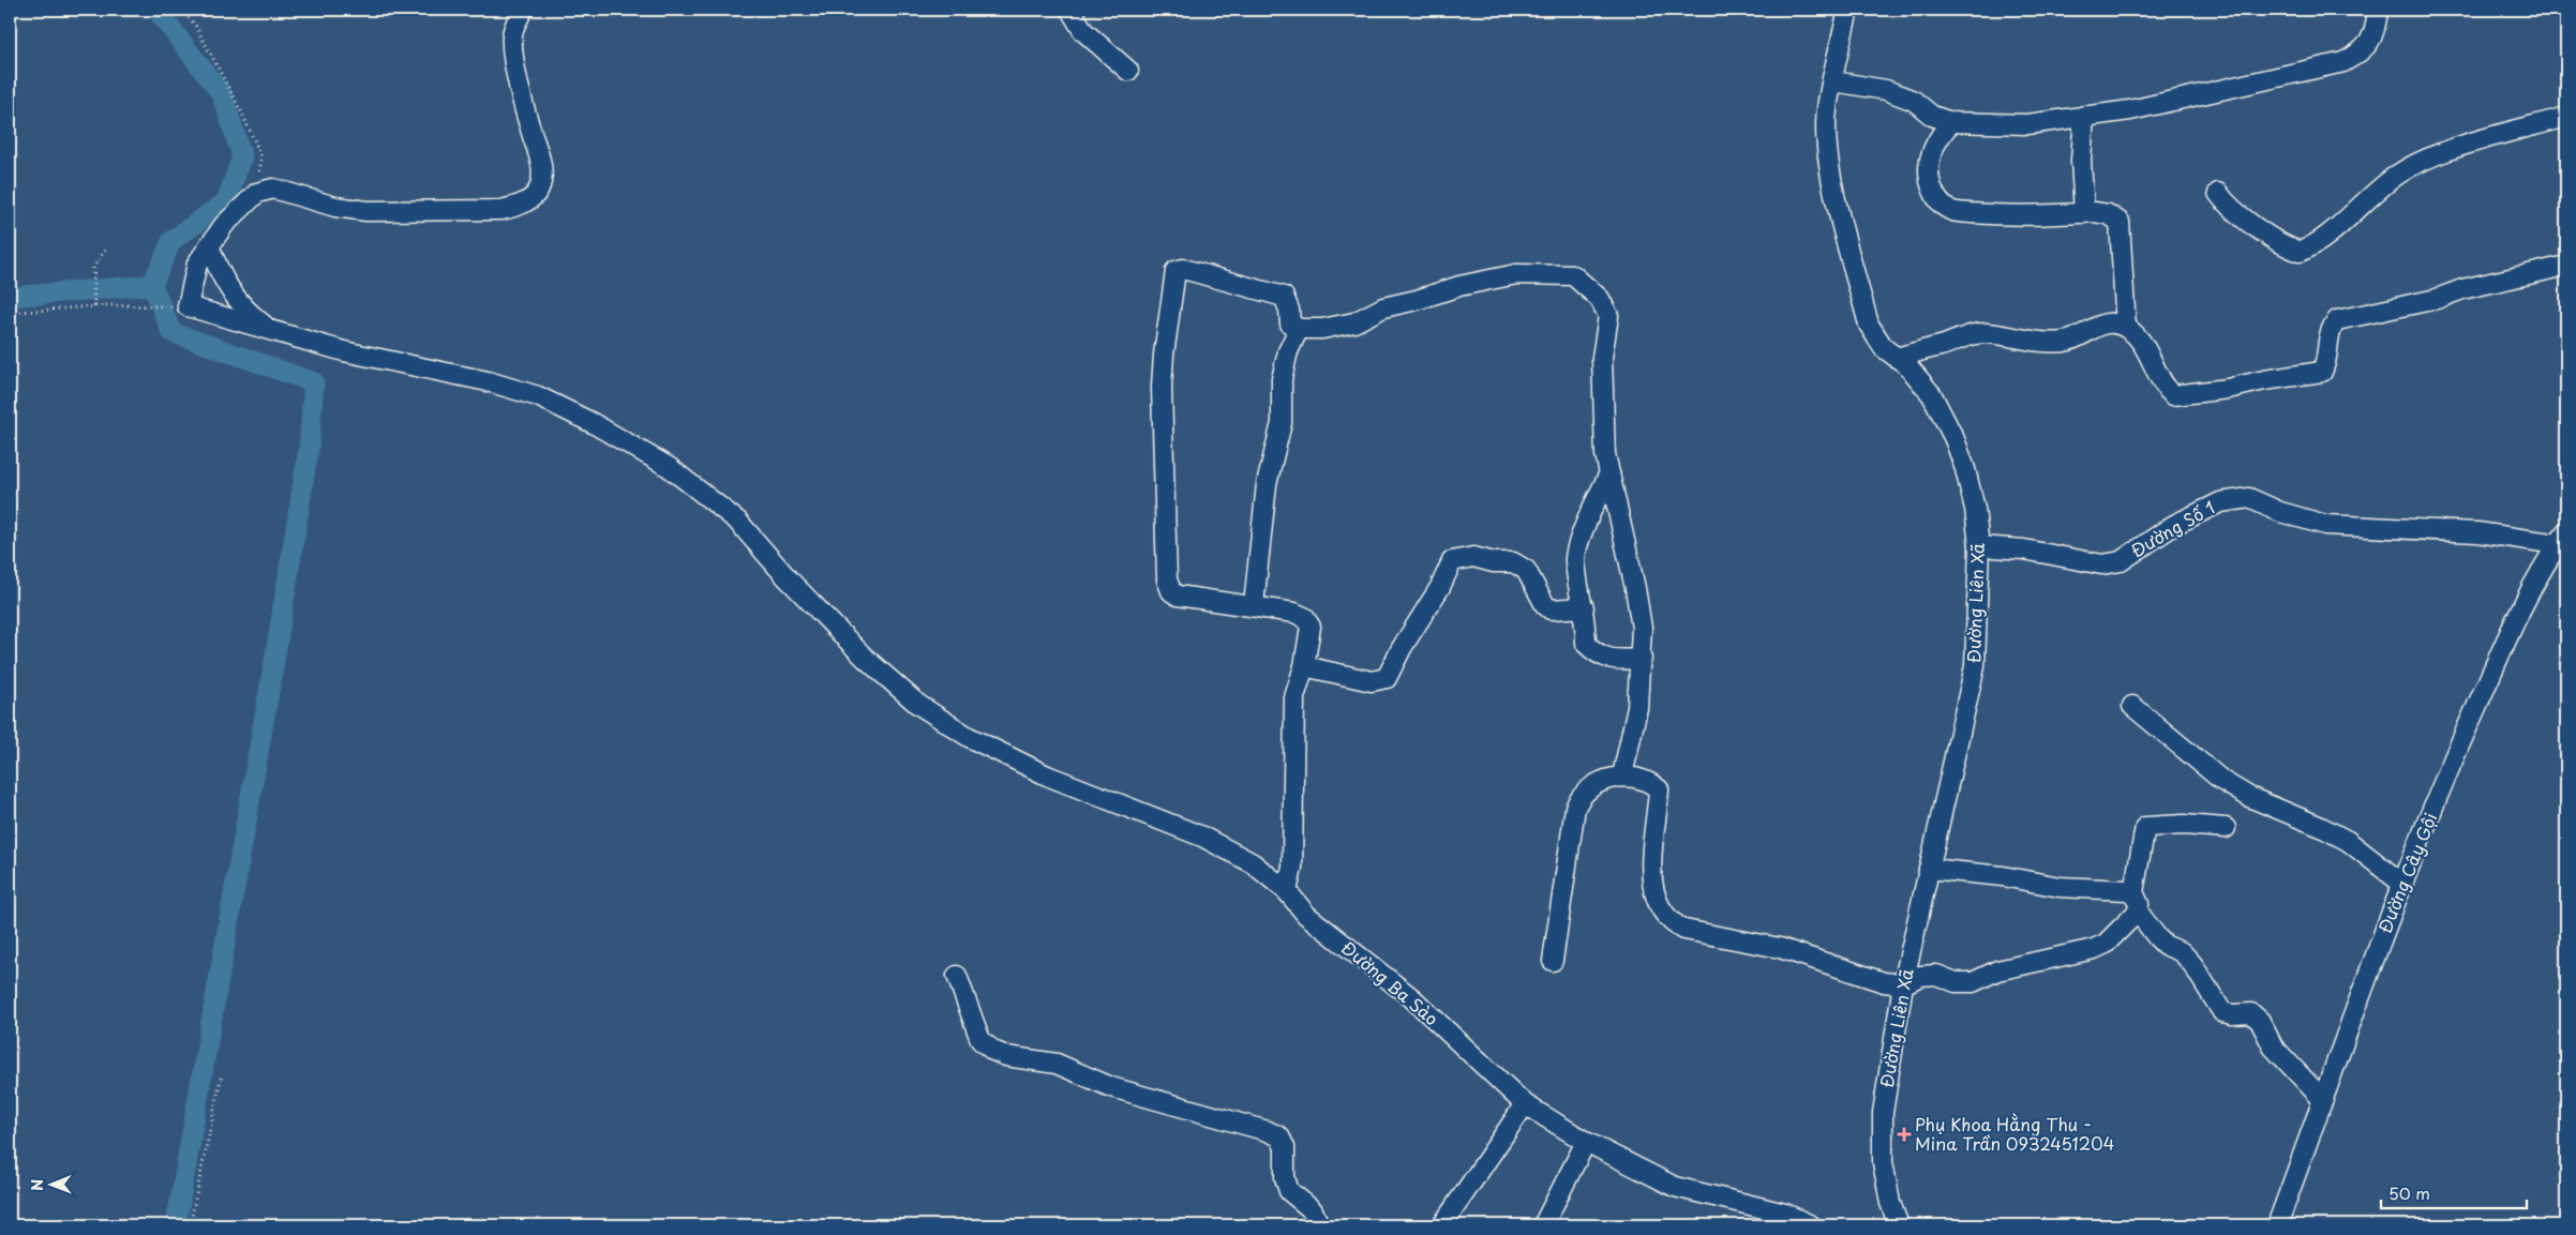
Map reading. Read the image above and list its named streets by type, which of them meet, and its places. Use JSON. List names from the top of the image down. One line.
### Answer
{"streets":{"street":["Đường Số 1","Đường Liên Xã","Đường Cây Gội","Đường Ba Sào"]},"crossings":[["Đường Số 1","Đường Liên Xã"],["Đường Số 1","Đường Cây Gội"]],"places":{"health":["Phụ Khoa Hằng Thu - Mina Trần 0932451204"]},"scale_bar":"50 m","north":"left"}
